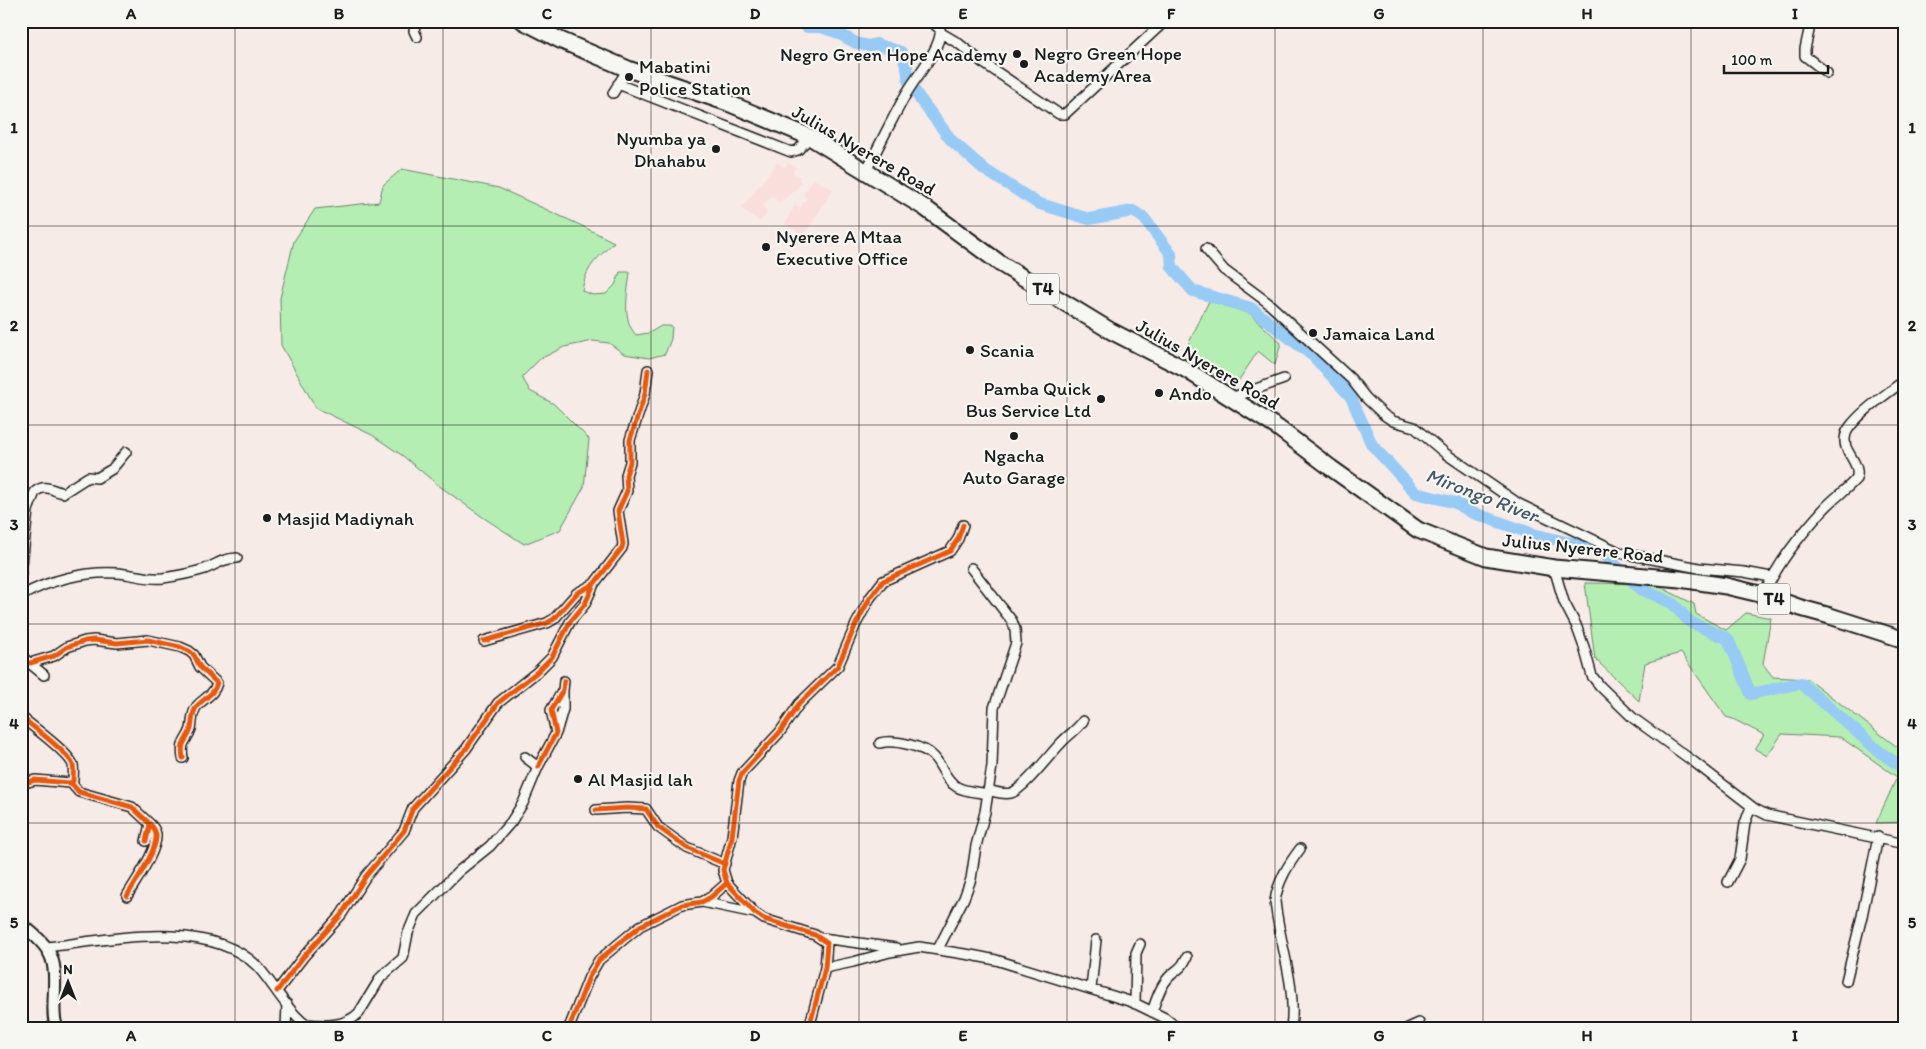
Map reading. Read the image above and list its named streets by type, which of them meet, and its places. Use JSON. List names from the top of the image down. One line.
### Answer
{"streets":{"highway":["Julius Nyerere Road","T4"]},"water":["Mirongo River"],"places":["Negro Green Hope Academy","Negro Green Hope Academy Area","Mabatini Police Station","Nyumba ya Dhahabu","Nyerere A Mtaa Executive Office","Jamaica Land","Scania","Ando","Pamba Quick Bus Service Ltd","Ngacha Auto Garage","Masjid Madiynah","Al Masjid lah"],"scale_bar":"100 m","north":"top","grid":{"columns":["A","B","C","D","E","F","G","H","I"],"rows":["1","2","3","4","5"]}}
